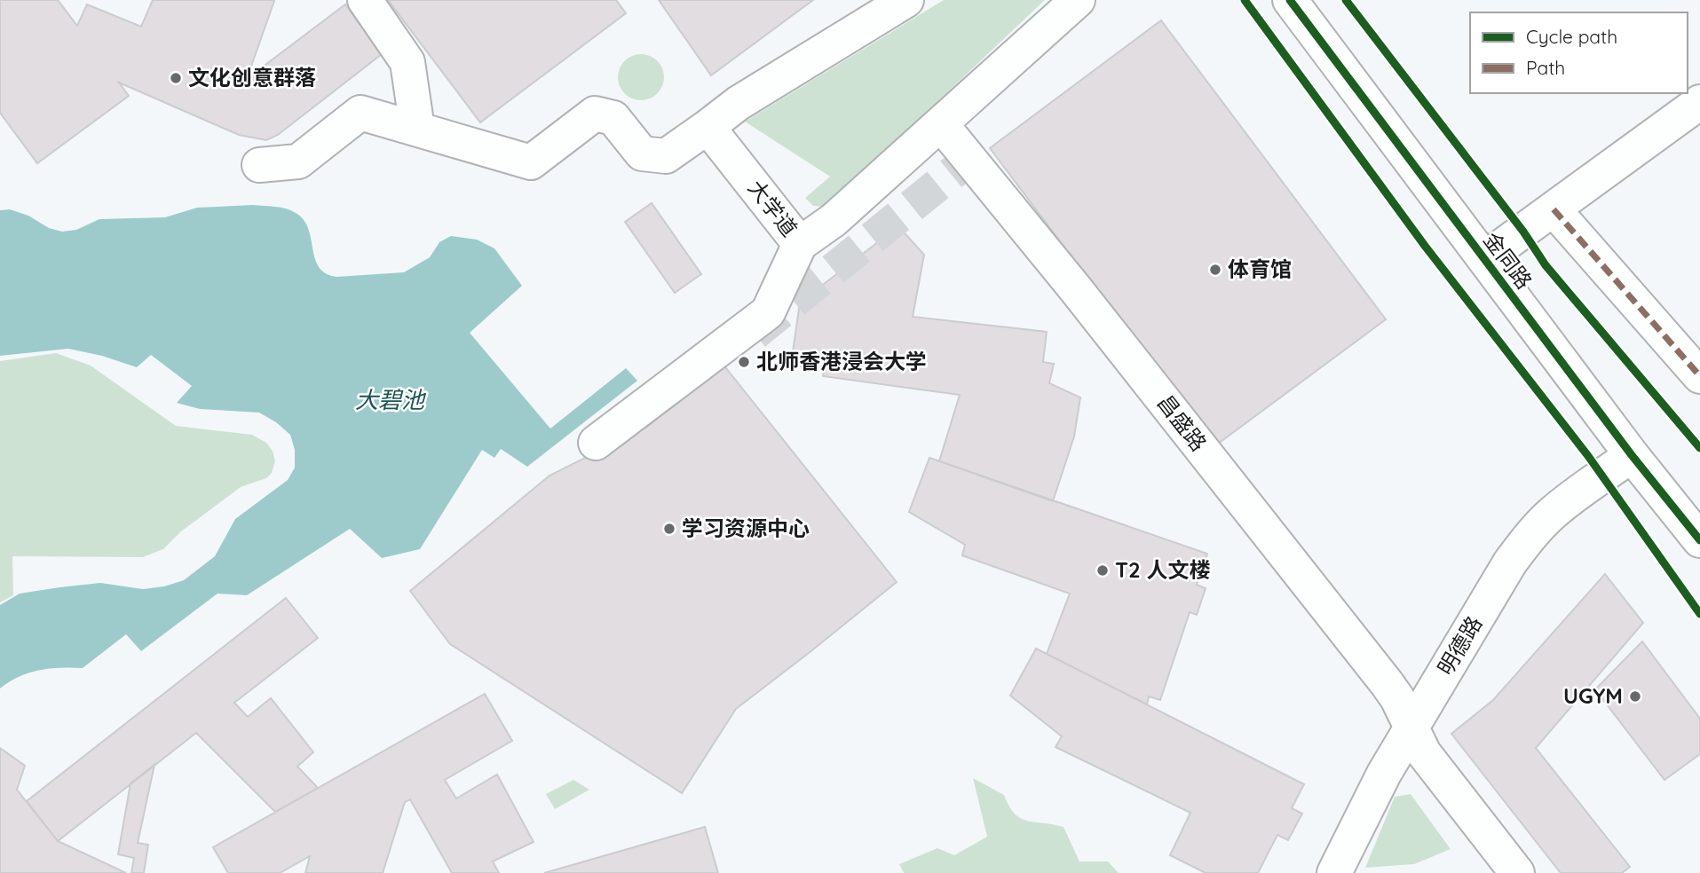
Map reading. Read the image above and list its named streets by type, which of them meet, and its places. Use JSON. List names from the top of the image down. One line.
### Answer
{"streets":{"street":["大学道","金同路","昌盛路","明德路"]},"crossings":[["大学道","昌盛路"],["金同路","明德路"],["昌盛路","明德路"]],"water":["大碧池"],"places":["文化创意群落","体育馆","北师香港浸会大学","学习资源中心","T2 人文楼","UGYM"],"legend":["Cycle path","Path"]}
